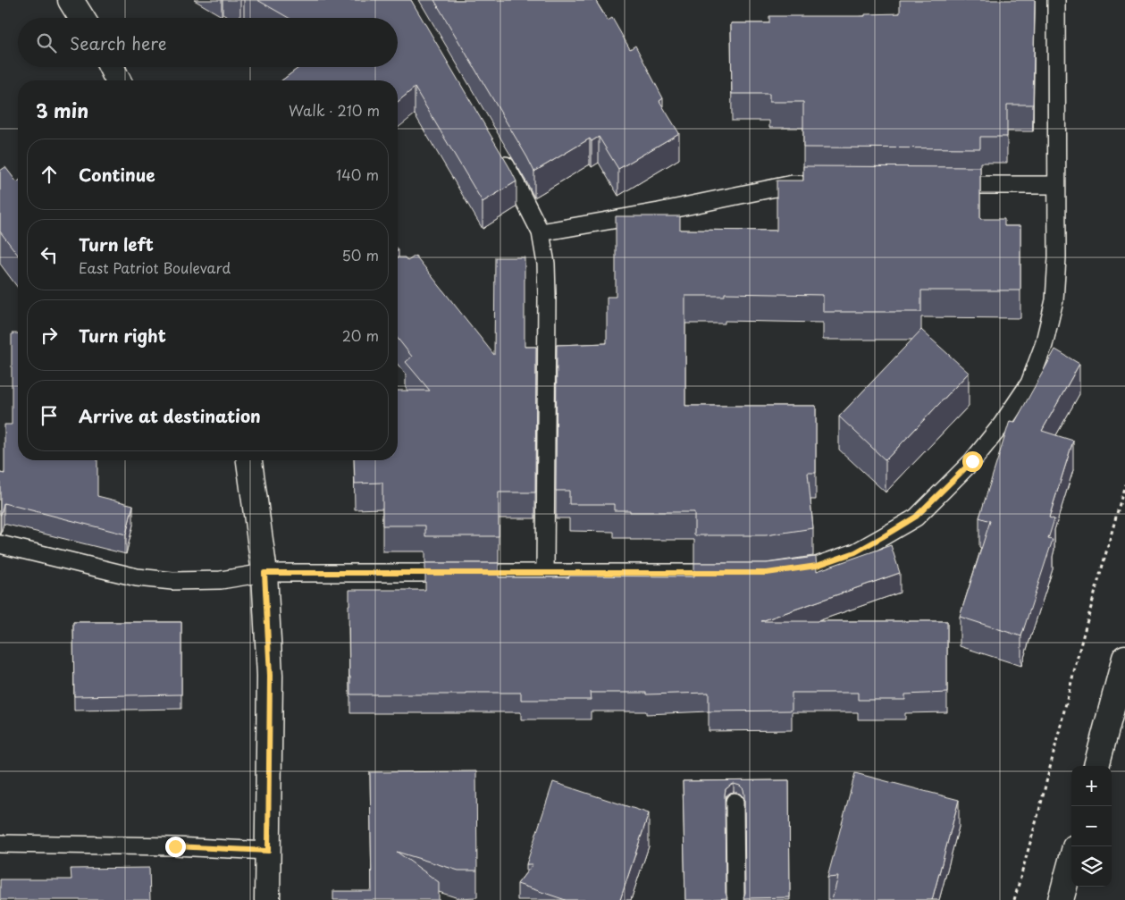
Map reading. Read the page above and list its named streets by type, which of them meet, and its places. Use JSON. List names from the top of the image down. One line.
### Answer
{"page":{"search":"Search here","heading":["3 min","Walk · 210 m"],"list":[["Continue","140 m"],["Turn left","East Patriot Boulevard","50 m"],["Turn right","20 m"],"Arrive at destination"],"map_buttons":["+","−"]}}
